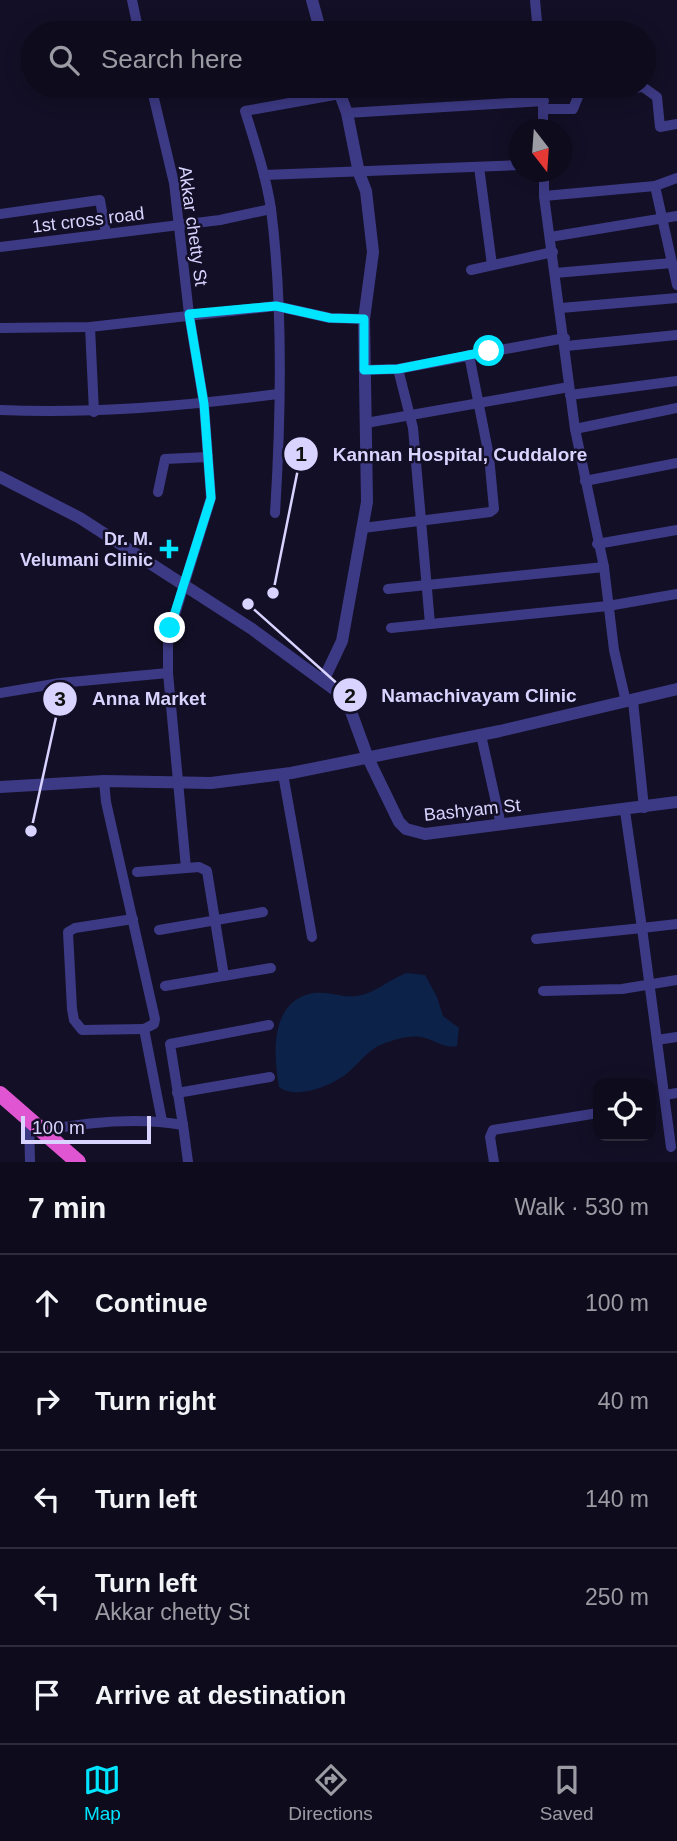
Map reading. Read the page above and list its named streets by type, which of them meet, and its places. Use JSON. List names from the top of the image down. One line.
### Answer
{"streets":{"street":["1st cross road","Akkar chetty St","Bashyam St"]},"crossings":[["1st cross road","Akkar chetty St"],["Akkar chetty St","Bashyam St"]],"places":{"health":["Dr. M. Velumani Clinic"],"other":["Kannan Hospital, Cuddalore","Namachivayam Clinic","Anna Market"]},"scale_bar":"100 m","north":"bottom","page":{"search":"Search here","scale":"100 m","heading":["7 min","Walk · 530 m"],"list":[["Continue","100 m"],["Turn right","40 m"],["Turn left","140 m"],["Turn left","Akkar chetty St","250 m"],"Arrive at destination"],"nav":["Map","Directions","Saved"]}}
